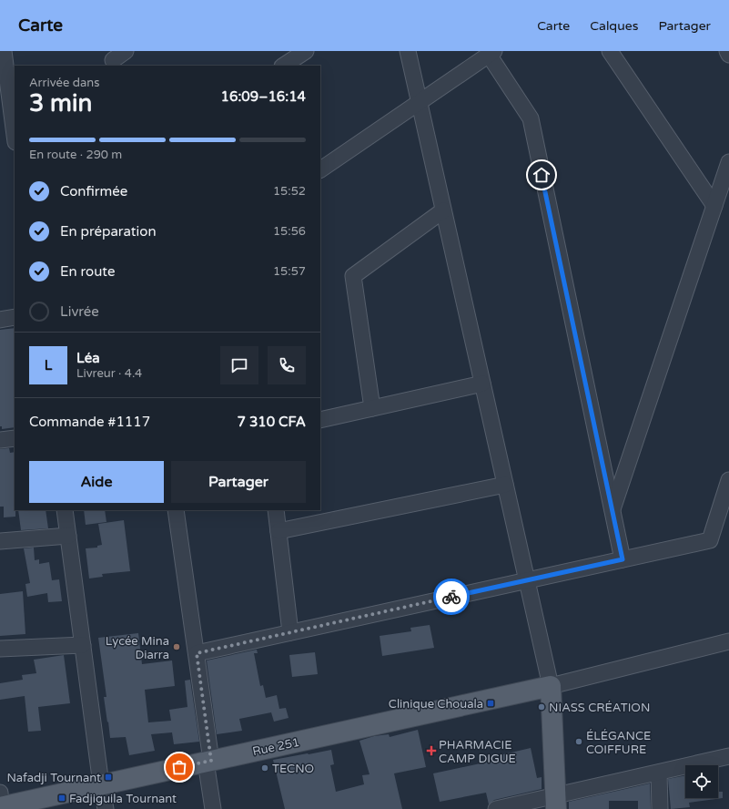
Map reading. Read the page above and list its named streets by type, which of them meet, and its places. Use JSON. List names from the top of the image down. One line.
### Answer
{"streets":{"main road":["Rue 251"]},"places":{"other":["Lycée Mina Diarra","NIASS CRÉATION","ÉLÉGANCE COIFFURE","TECNO"],"transit":["Clinique Chouala","Nafadji Tournant","Fadjiguila Tournant"],"health":["PHARMACIE CAMP DIGUE"]},"page":{"header":"Carte","nav":["Carte","Calques","Partager"],"heading":["3 min","Arrivée dans","16:09–16:14"],"panel":["Léa","Livreur · 4.4","Commande #1117","7 310 CFA"],"bar":"En route · 290 m","list":[["Confirmée","15:52"],["En préparation","15:56"],["En route","15:57"],"Livrée"],"round":"L","buttons":["Aide","Partager"]}}
